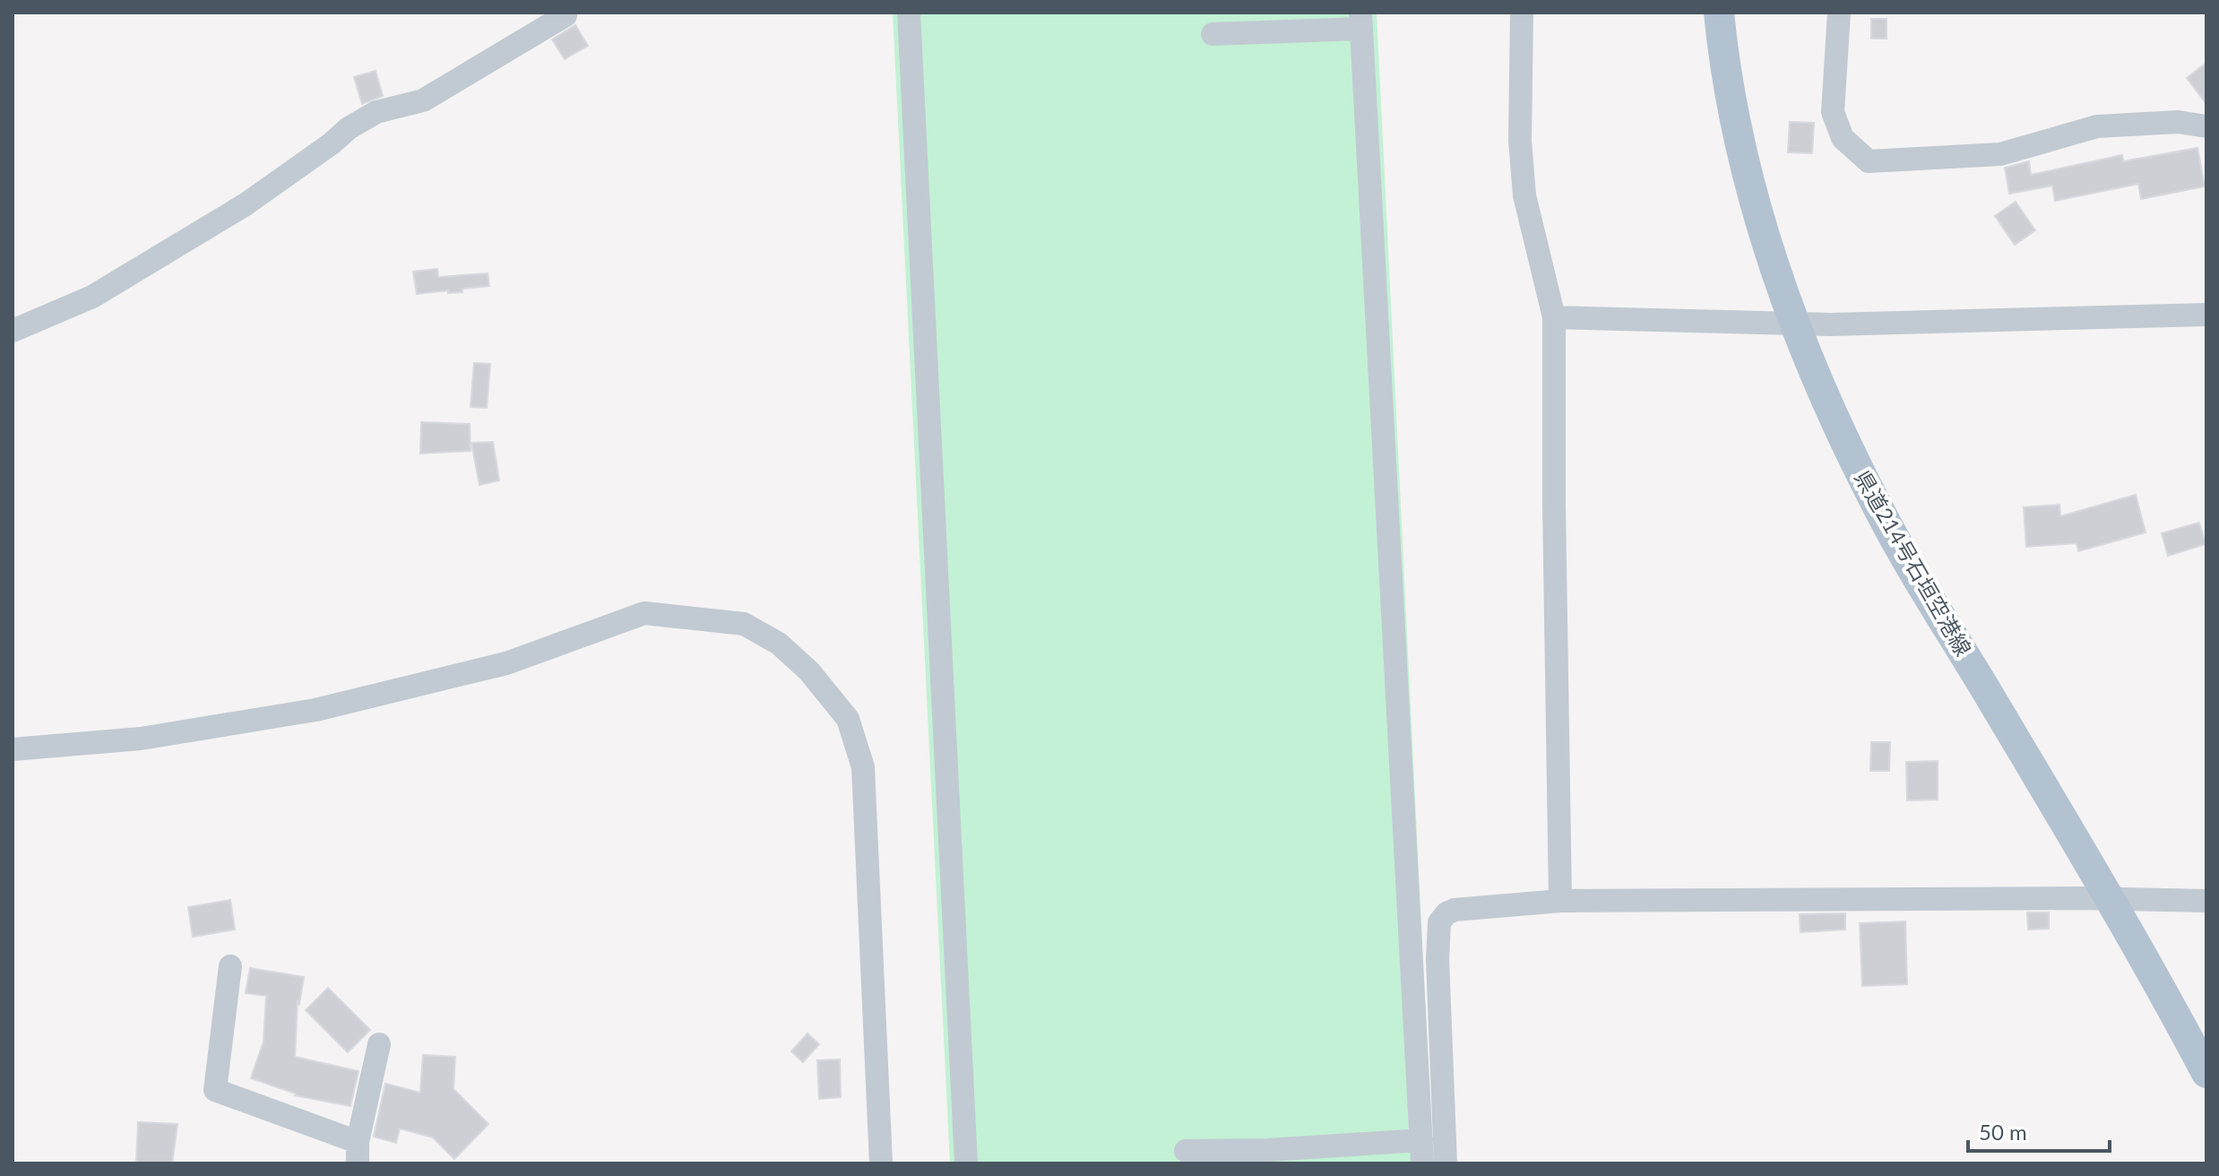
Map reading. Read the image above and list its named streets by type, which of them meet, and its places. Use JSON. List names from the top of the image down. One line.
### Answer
{"streets":{"main road":["県道214号石垣空港線"]},"scale_bar":"50 m"}
